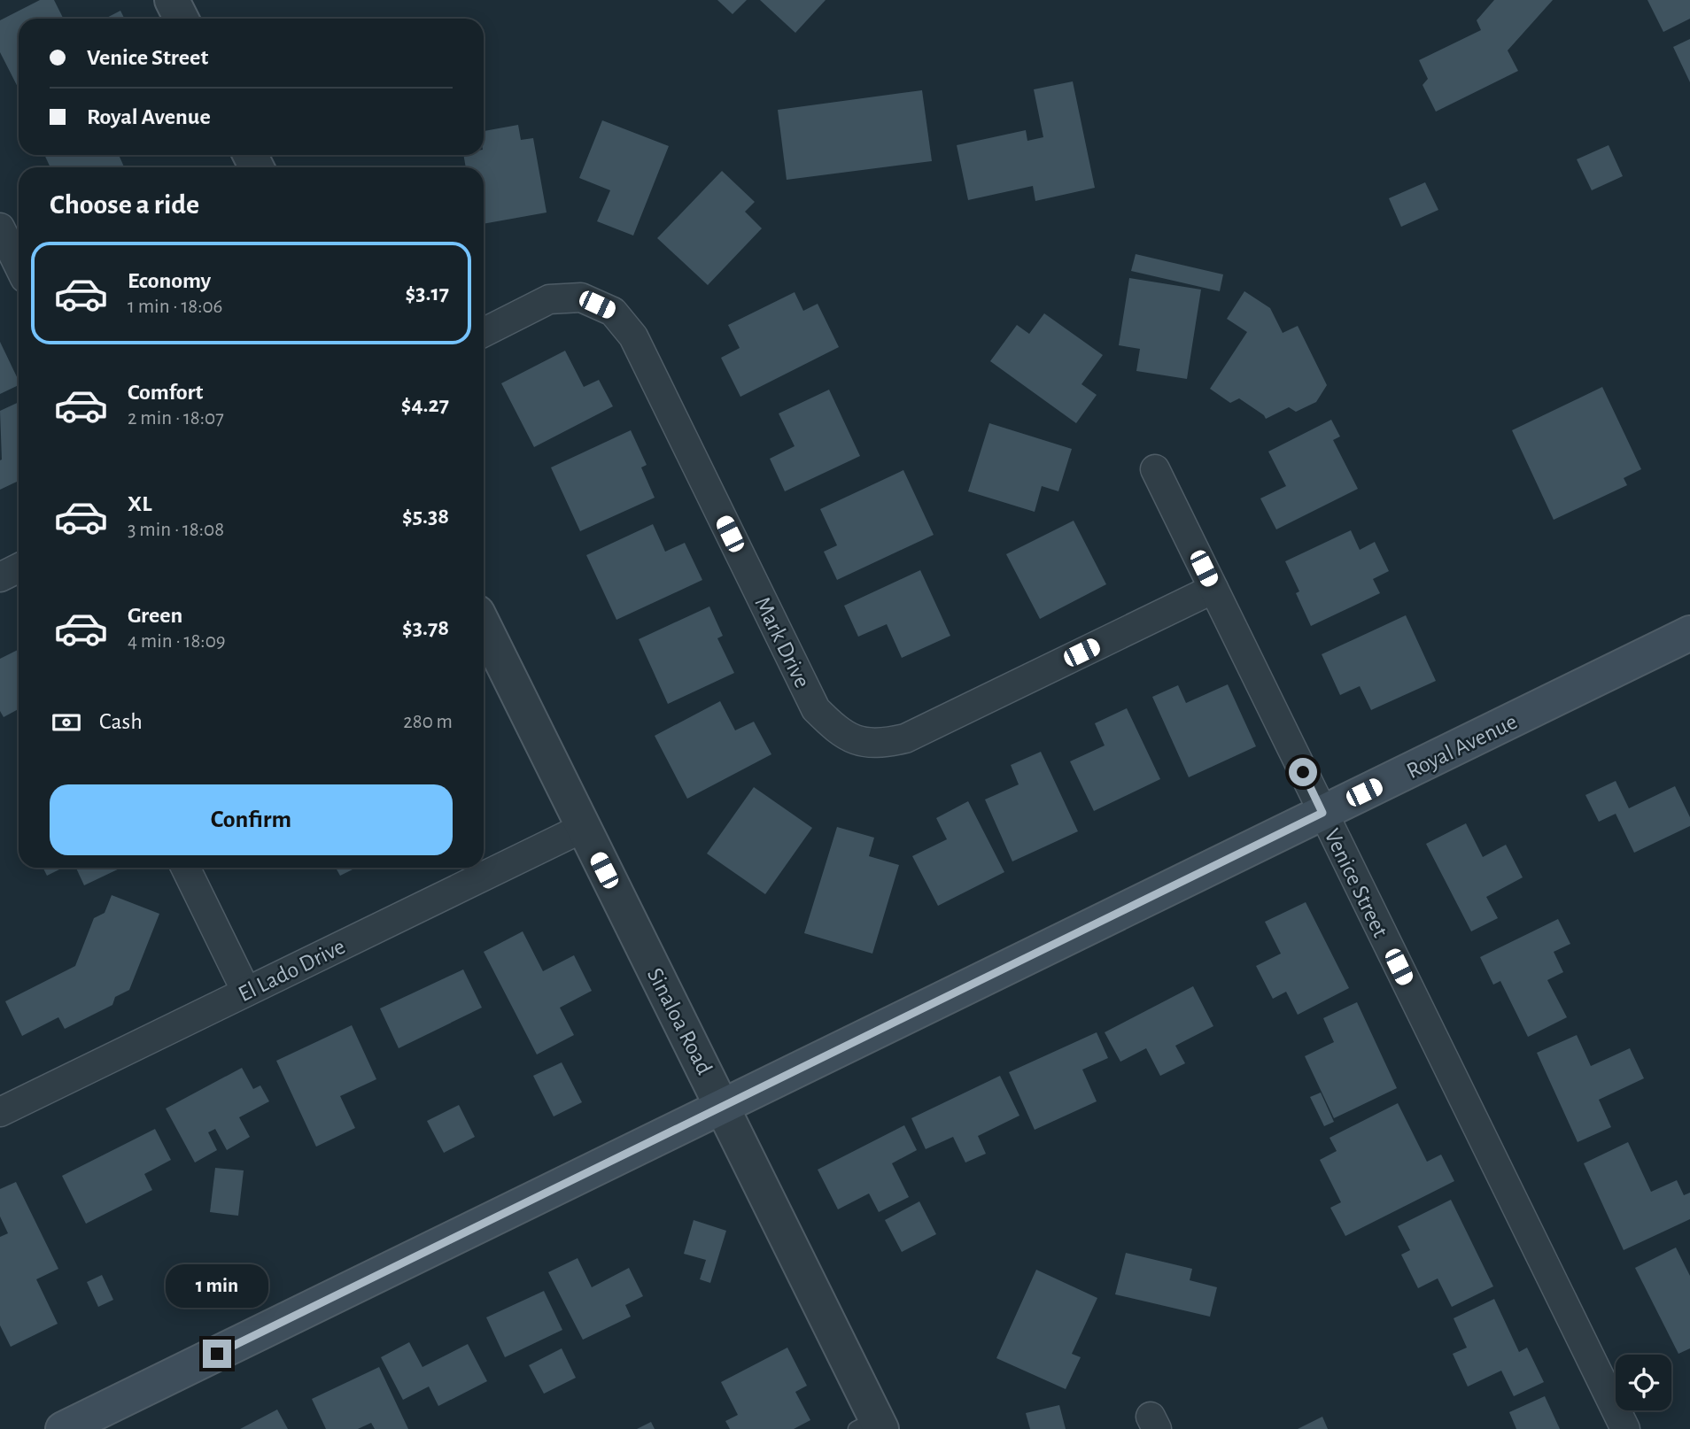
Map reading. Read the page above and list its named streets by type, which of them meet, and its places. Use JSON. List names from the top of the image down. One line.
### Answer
{"streets":{"main road":["Royal Avenue"],"street":["Mark Drive","Venice Street","El Lado Drive","Sinaloa Road"]},"crossings":[["Mark Drive","Venice Street"],["Royal Avenue","Venice Street"],["Royal Avenue","Sinaloa Road"],["El Lado Drive","Sinaloa Road"]],"page":{"banner":["Venice Street","Royal Avenue"],"heading":"Choose a ride","list":[{"name":"Economy","note":"1 min · 18:06","value":"$3.17"},{"name":"Comfort","note":"2 min · 18:07","value":"$4.27"},{"name":"XL","note":"3 min · 18:08","value":"$5.38"},{"name":"Green","note":"4 min · 18:09","value":"$3.78"}],"pay":["Cash","280 m"],"buttons":"Confirm","bubble":"1 min"}}
